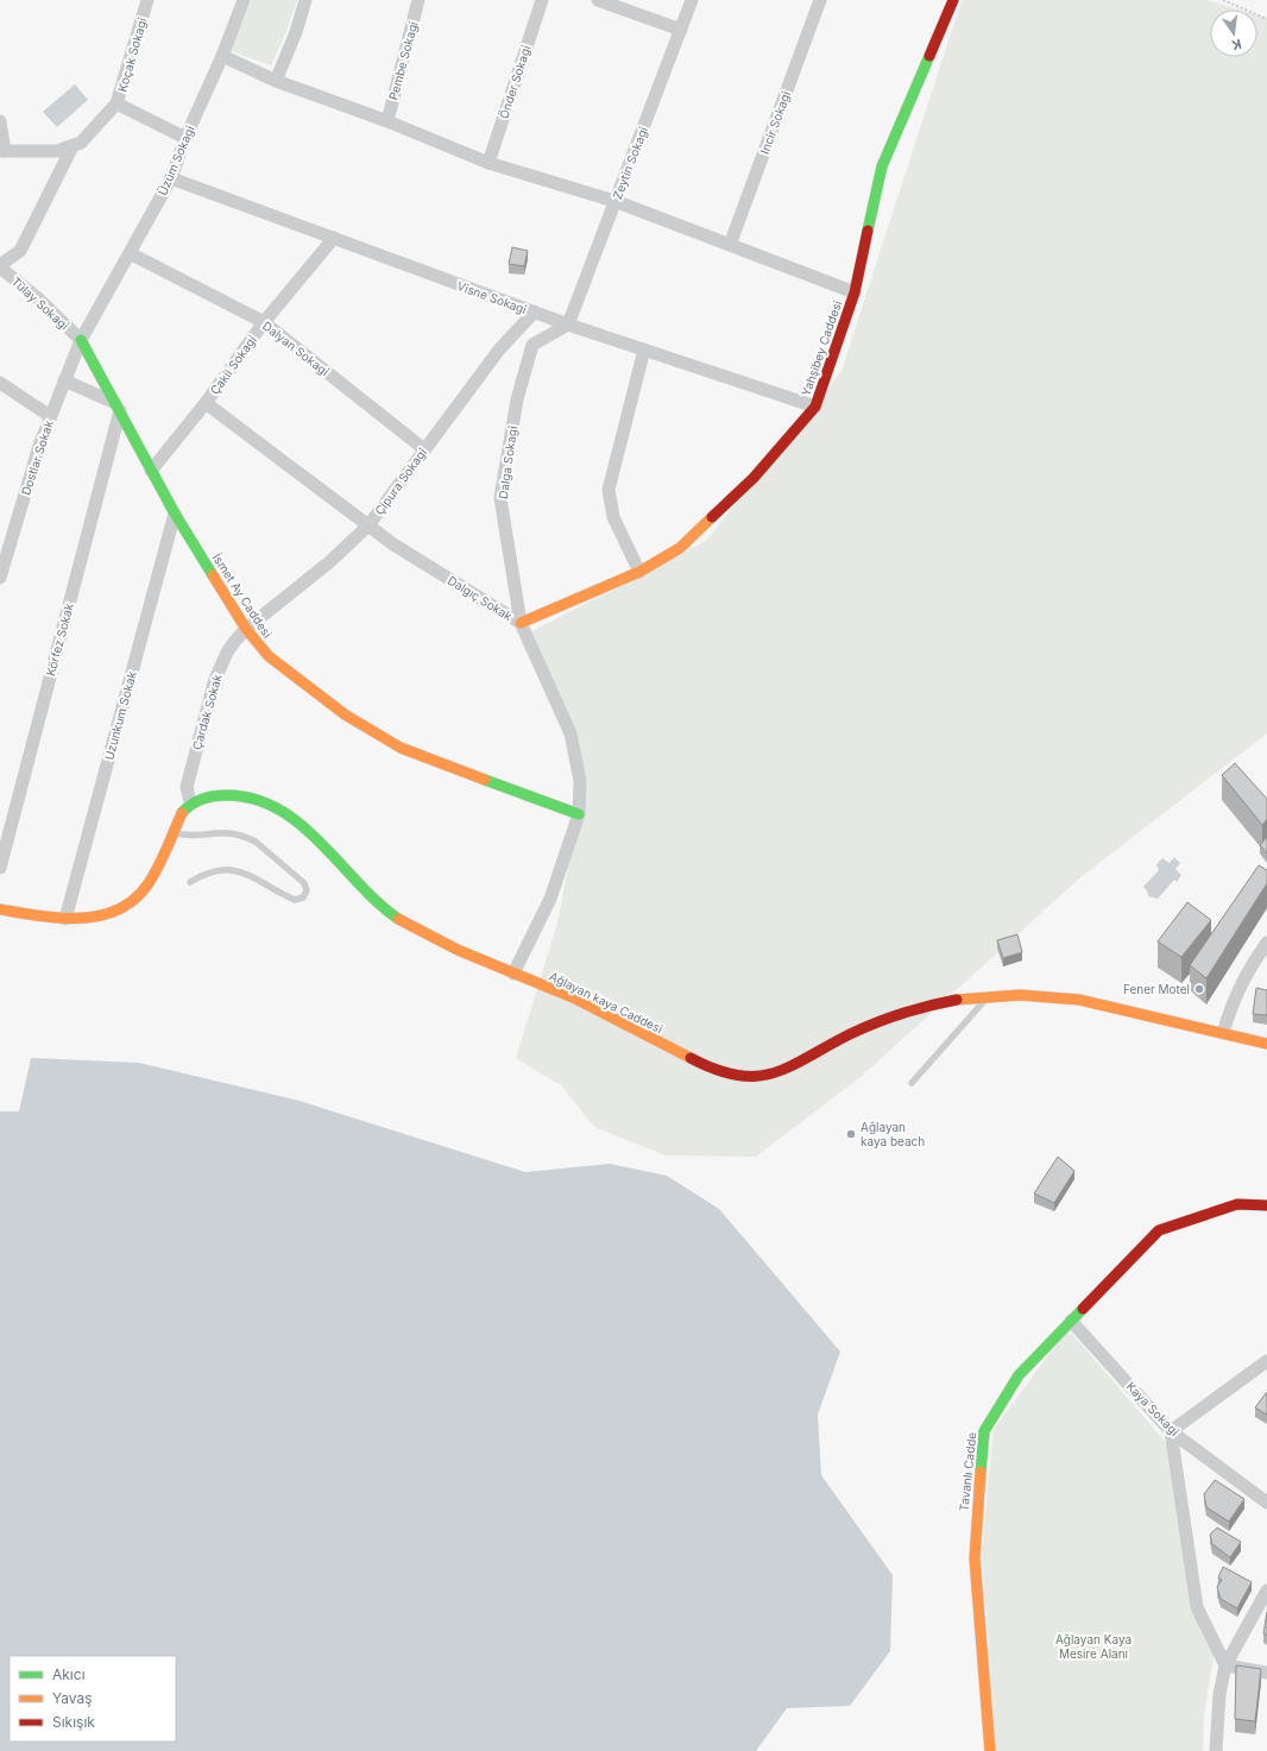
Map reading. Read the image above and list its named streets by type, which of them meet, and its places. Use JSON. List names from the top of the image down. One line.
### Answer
{"streets":{"street":["Koçak Sokagi","Pembe Sokagi","Önder Sokagi","Incir Sokagi","Üzüm Sokagi","Zeytin Sokagi","Visne Sokagi","Tülay Sokagi","Dalyan Sokagi","Yahşibey Caddesi","Çakil Sokagi","Dostlar Sokak","Dalga Sokagi","Çipura Sokagi","İsmet Ay Caddesi","Dalgıç Sokak","Körfez Sokak","Çardak Sokak","Uzunkum Sokak","Ağlayan kaya Caddesi","Kaya Sokagi","Tavanlı Cadde"]},"crossings":[["Üzüm Sokagi","Visne Sokagi"],["Üzüm Sokagi","Tülay Sokagi"],["Üzüm Sokagi","Dalyan Sokagi"],["Üzüm Sokagi","Dostlar Sokak"],["Üzüm Sokagi","İsmet Ay Caddesi"],["Zeytin Sokagi","Visne Sokagi"],["Zeytin Sokagi","Dalga Sokagi"],["Visne Sokagi","Yahşibey Caddesi"],["Visne Sokagi","Çakil Sokagi"],["Visne Sokagi","Dalga Sokagi"],["Visne Sokagi","Çipura Sokagi"],["Tülay Sokagi","Dostlar Sokak"],["Tülay Sokagi","İsmet Ay Caddesi"],["Dalyan Sokagi","Çakil Sokagi"],["Dalyan Sokagi","Çipura Sokagi"],["Yahşibey Caddesi","Dalga Sokagi"],["Yahşibey Caddesi","Dalgıç Sokak"],["Çakil Sokagi","İsmet Ay Caddesi"],["Çakil Sokagi","Dalgıç Sokak"],["Dostlar Sokak","İsmet Ay Caddesi"],["Dalga Sokagi","Dalgıç Sokak"],["Çipura Sokagi","İsmet Ay Caddesi"],["Çipura Sokagi","Dalgıç Sokak"],["Çipura Sokagi","Çardak Sokak"],["İsmet Ay Caddesi","Dalgıç Sokak"],["İsmet Ay Caddesi","Körfez Sokak"],["İsmet Ay Caddesi","Çardak Sokak"],["İsmet Ay Caddesi","Uzunkum Sokak"],["Dalgıç Sokak","Ağlayan kaya Caddesi"],["Çardak Sokak","Ağlayan kaya Caddesi"],["Kaya Sokagi","Tavanlı Cadde"]],"parks":["Ağlayan Kaya Mesire Alanı"],"places":["Fener Motel","Ağlayan kaya beach"],"legend":["Akıcı","Yavaş","Sıkışık"],"north":"bottom"}
